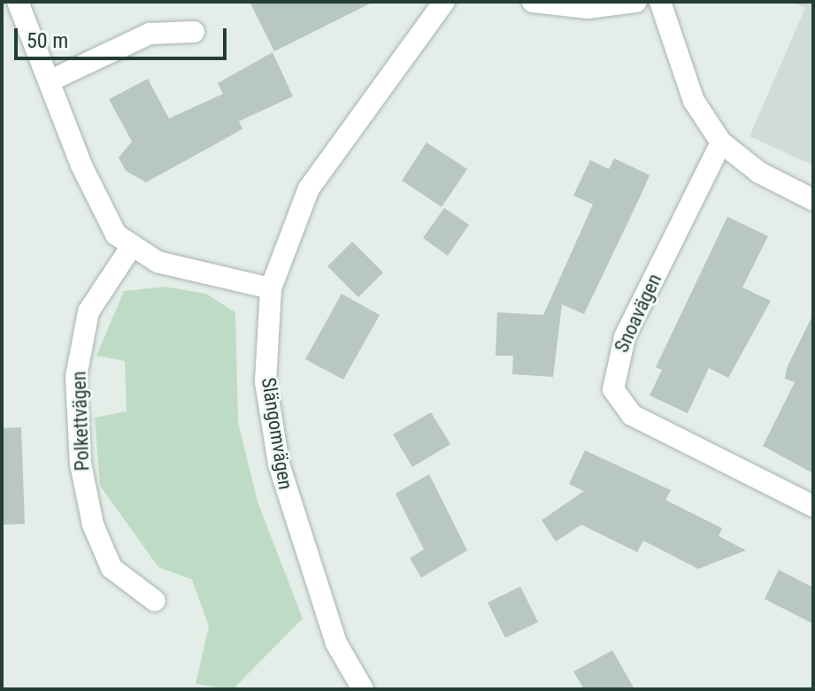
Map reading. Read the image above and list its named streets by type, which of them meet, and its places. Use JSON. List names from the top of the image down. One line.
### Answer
{"streets":{"street":["Snoavägen","Polkettvägen","Slängomvägen"]},"scale_bar":"50 m"}
